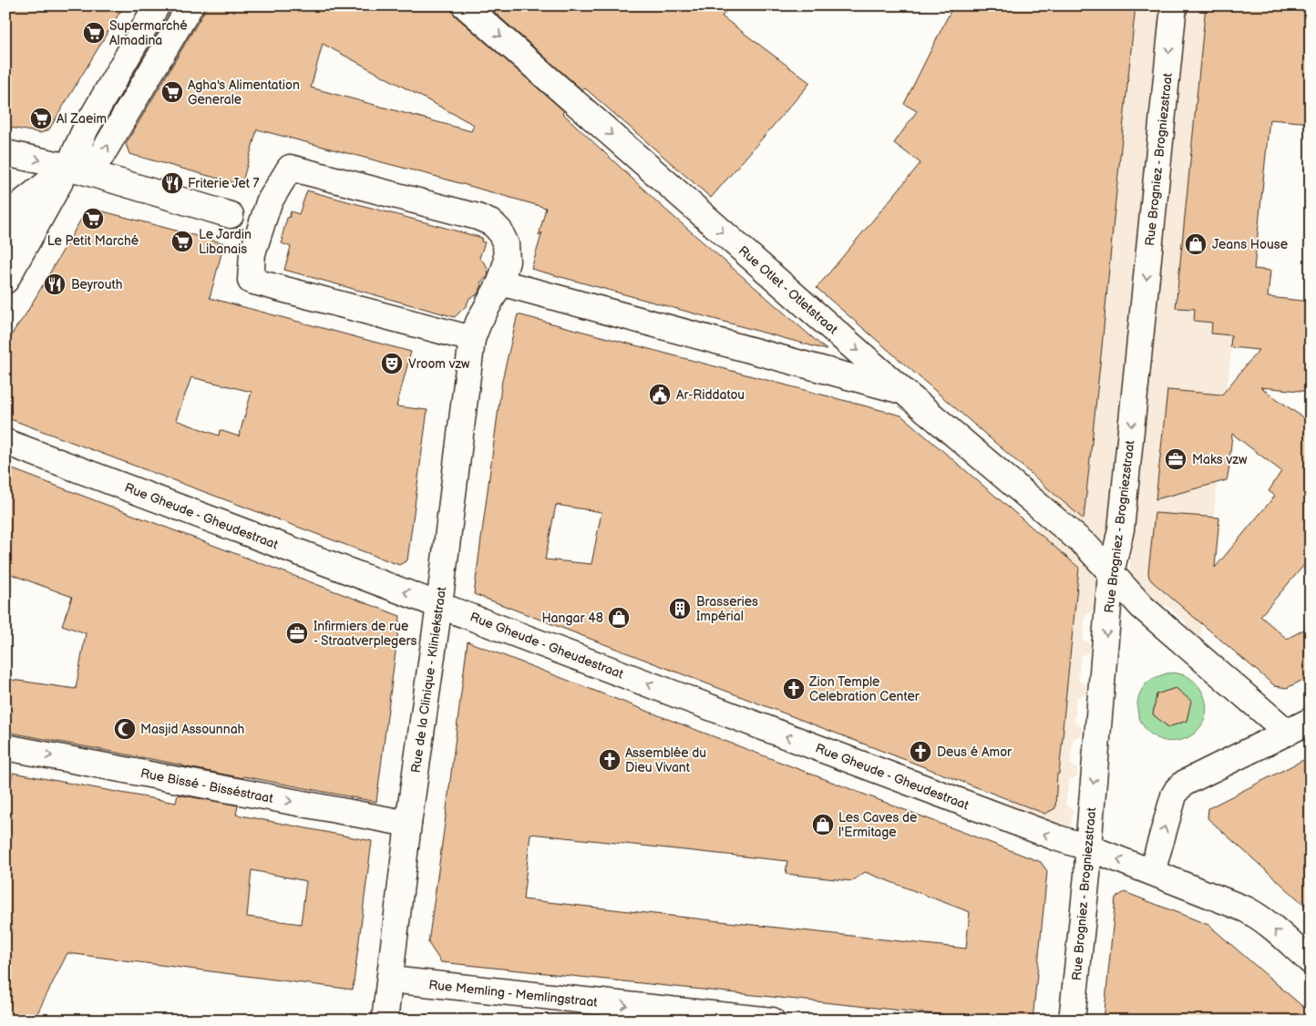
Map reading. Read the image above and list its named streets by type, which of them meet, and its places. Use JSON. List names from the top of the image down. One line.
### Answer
{"streets":{"street":["Rue Brogniez - Brogniezstraat","Rue Otlet - Otletstraat","Rue Gheude - Gheudestraat","Rue de la Clinique - Kliniekstraat","Rue Bissé - Bisséstraat","Rue Memling - Memlingstraat"]},"crossings":[["Rue Brogniez - Brogniezstraat","Rue Otlet - Otletstraat"],["Rue Brogniez - Brogniezstraat","Rue Gheude - Gheudestraat"],["Rue Gheude - Gheudestraat","Rue de la Clinique - Kliniekstraat"],["Rue de la Clinique - Kliniekstraat","Rue Bissé - Bisséstraat"],["Rue de la Clinique - Kliniekstraat","Rue Memling - Memlingstraat"]],"one_way":["Rue Brogniez - Brogniezstraat","Rue Otlet - Otletstraat","Rue Gheude - Gheudestraat","Rue Bissé - Bisséstraat","Rue Memling - Memlingstraat"],"places":{"supermarket":["Supermarché Almadina","Agha's Alimentation Generale","Al Zaeim","Le Petit Marché","Le Jardin Libanais"],"restaurant":["Friterie Jet 7","Beyrouth"],"shop":["Jeans House","Hangar 48","Les Caves de l'Ermitage"],"theatre":["Vroom vzw"],"public building":["Ar-Riddatou"],"office":["Maks vzw","Infirmiers de rue - Straatverplegers"],"building":["Brasseries Impérial"],"church":["Zion Temple Celebration Center","Deus é Amor","Assemblée du Dieu Vivant"],"mosque":["Masjid Assounnah"]}}
